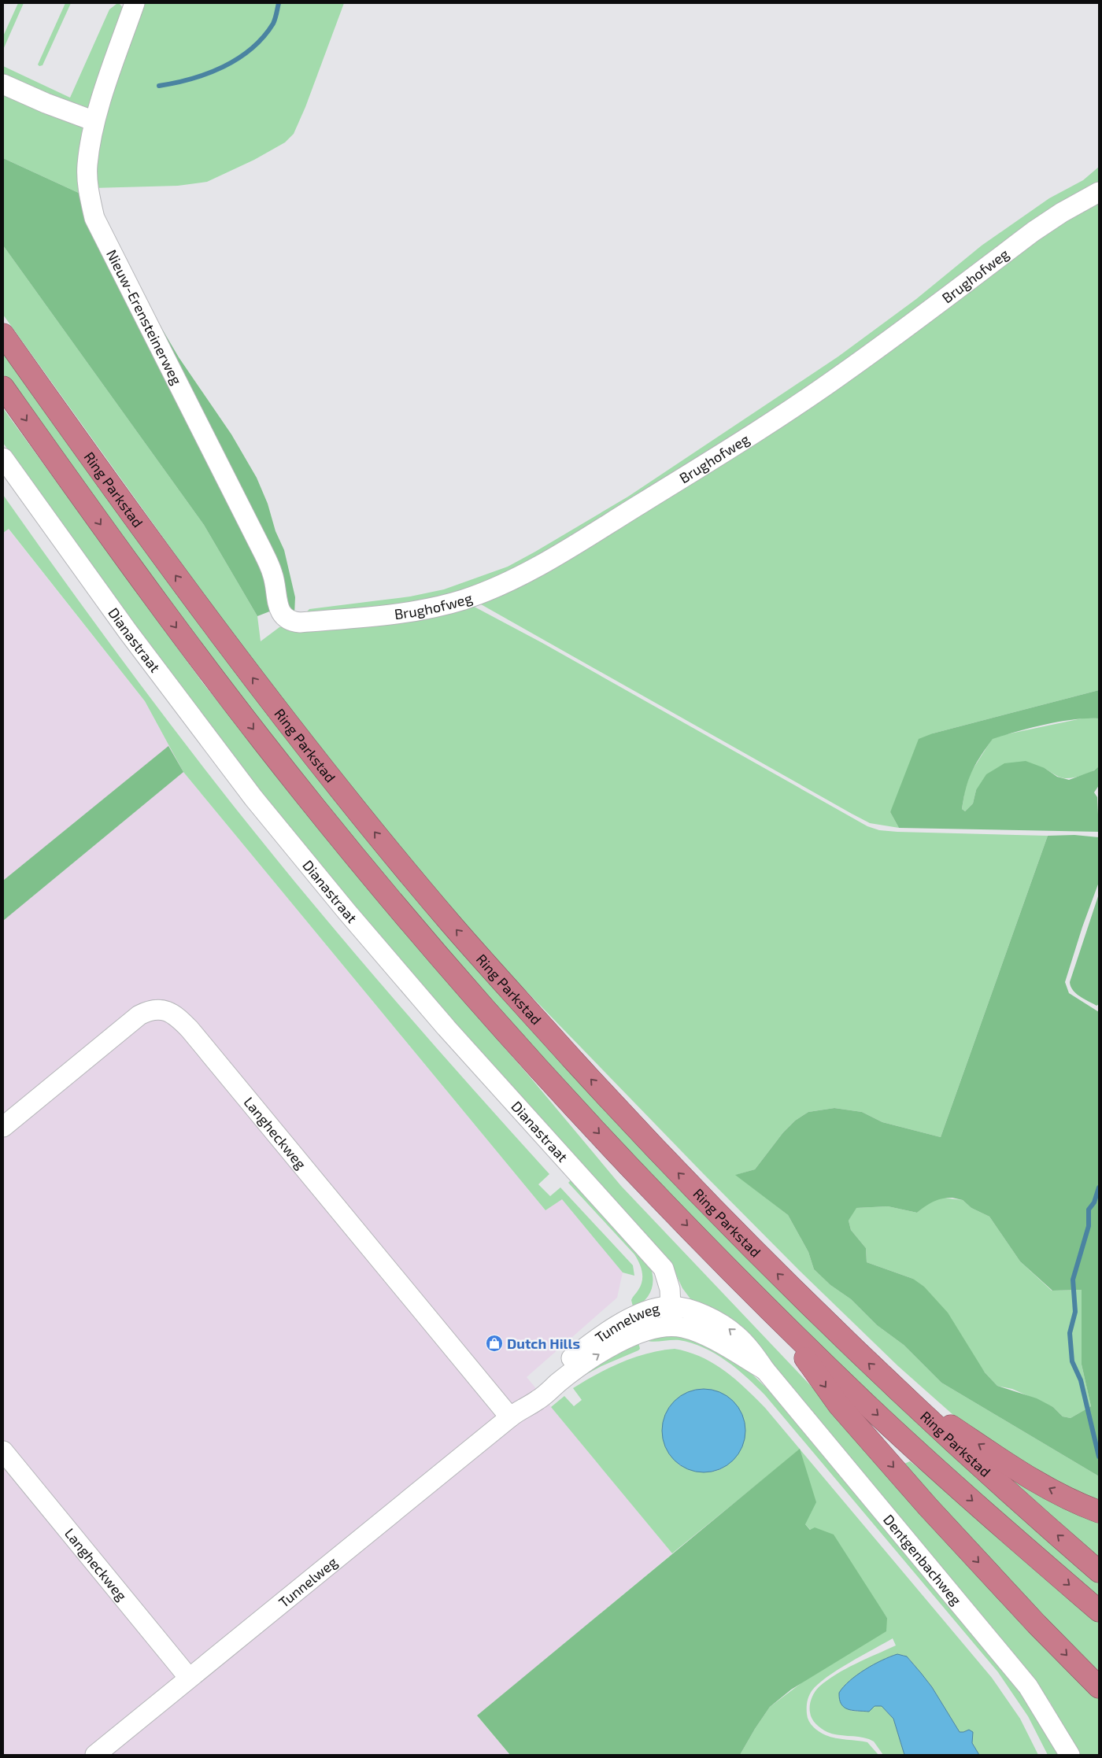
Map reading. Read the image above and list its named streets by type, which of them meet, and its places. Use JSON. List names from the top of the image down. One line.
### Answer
{"streets":{"highway":["Ring Parkstad"],"street":["Brughofweg","Nieuw-Erensteinerweg","Dianastraat","Langheckweg","Tunnelweg","Dentgenbachweg"]},"crossings":[["Brughofweg","Nieuw-Erensteinerweg"],["Dianastraat","Tunnelweg"],["Dianastraat","Dentgenbachweg"],["Langheckweg","Tunnelweg"],["Tunnelweg","Dentgenbachweg"]],"places":{"shop":["Dutch Hills"]}}
